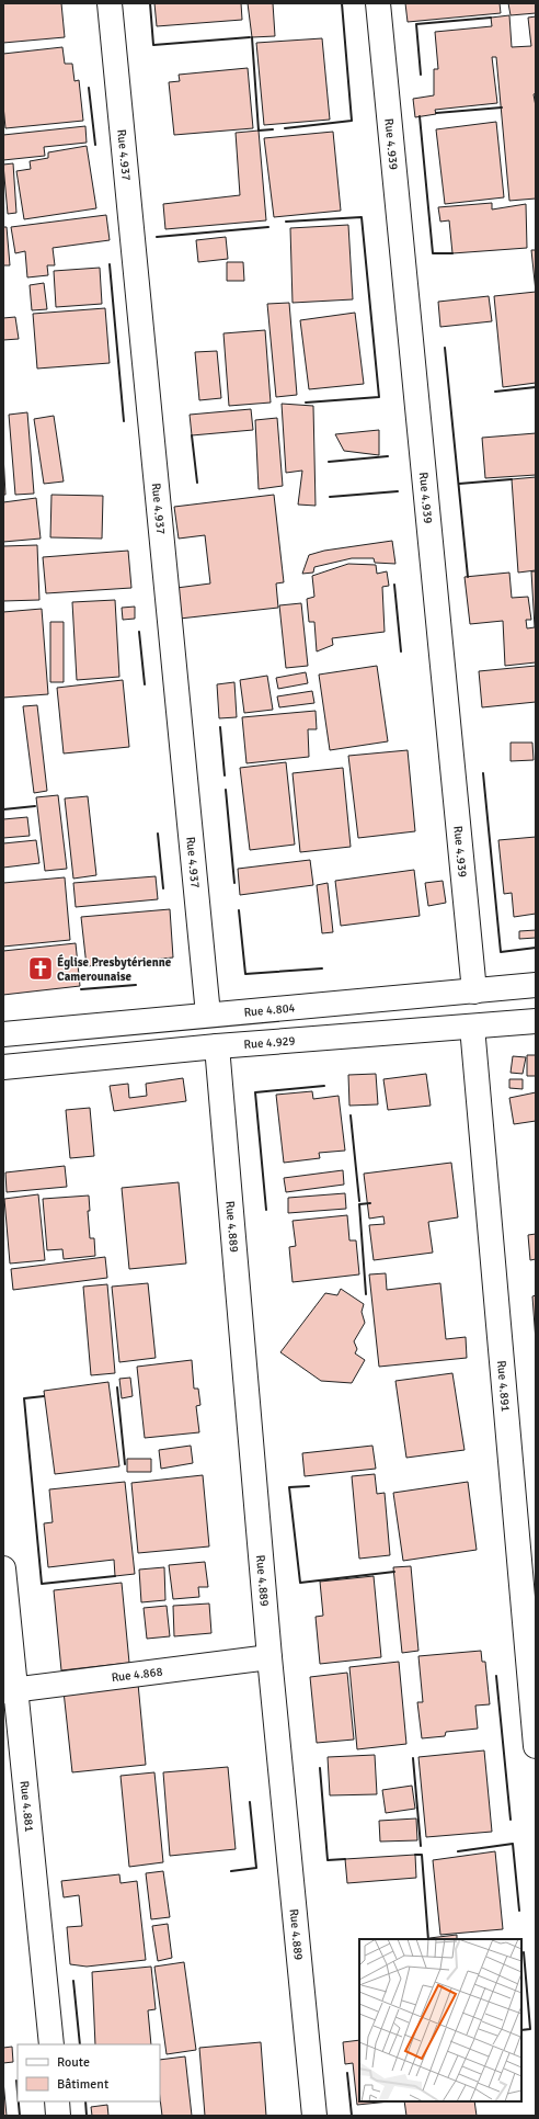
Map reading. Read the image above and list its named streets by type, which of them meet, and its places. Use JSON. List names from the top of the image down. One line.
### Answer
{"streets":{"street":["Rue 4.939","Rue 4.937","Rue 4.804","Rue 4.929","Rue 4.889","Rue 4.891","Rue 4.868","Rue 4.881"]},"crossings":[["Rue 4.939","Rue 4.804"],["Rue 4.937","Rue 4.804"],["Rue 4.929","Rue 4.889"],["Rue 4.929","Rue 4.891"],["Rue 4.889","Rue 4.868"],["Rue 4.868","Rue 4.881"]],"places":{"church":["Église Presbytérienne Camerounaise"]},"legend":["Route","Bâtiment"]}
